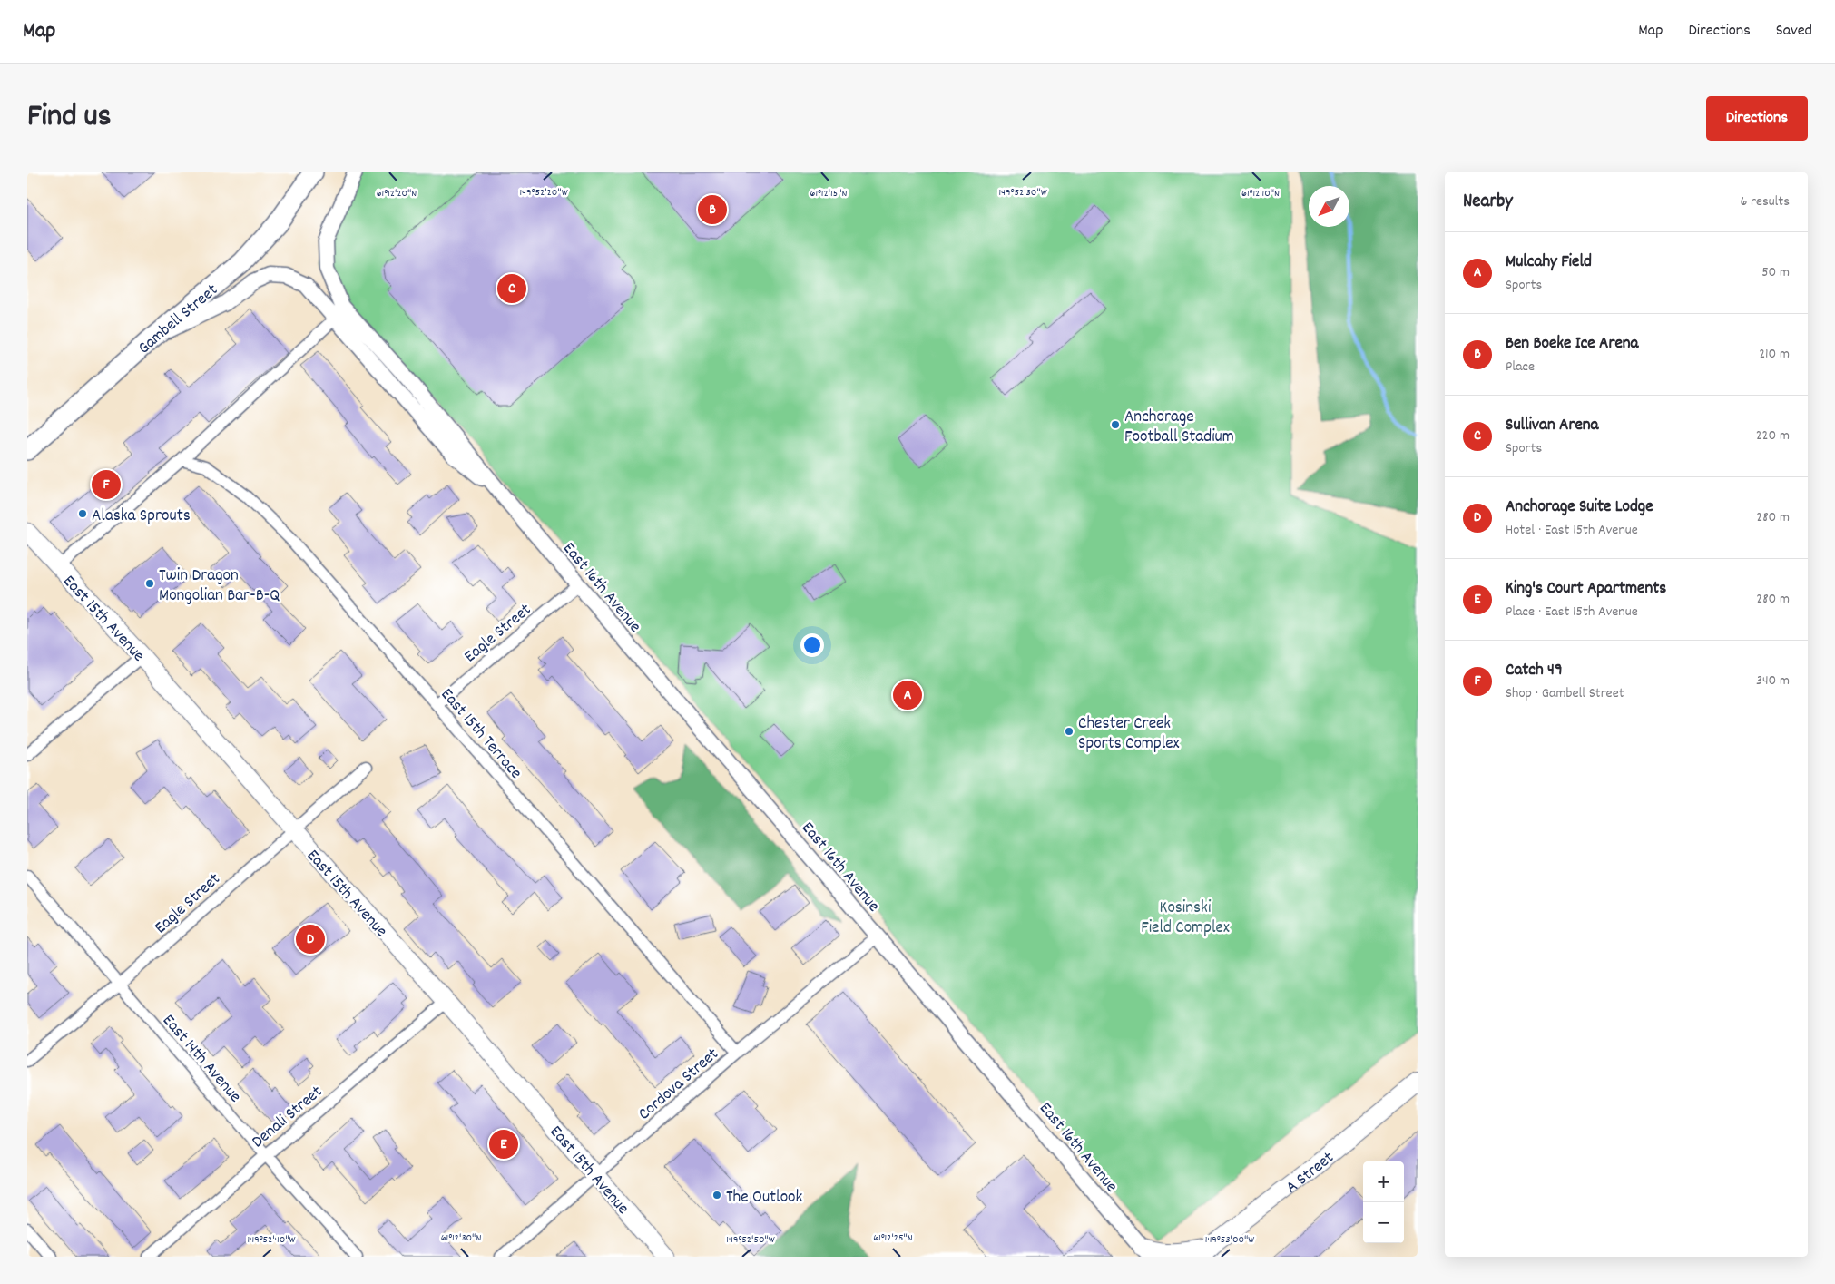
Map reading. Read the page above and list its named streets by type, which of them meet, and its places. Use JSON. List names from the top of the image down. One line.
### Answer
{"streets":{"highway":["Gambell Street"],"main road":["East 15th Avenue","A Street"],"street":["East 16th Avenue","Eagle Street","East 15th Terrace","East 14th Avenue","Cordova Street","Denali Street"]},"crossings":[["Gambell Street","East 16th Avenue"],["East 16th Avenue","Eagle Street"],["East 16th Avenue","Cordova Street"],["East 15th Avenue","Eagle Street"],["East 15th Avenue","Cordova Street"],["East 15th Avenue","Denali Street"],["Eagle Street","East 15th Terrace"],["Eagle Street","East 14th Avenue"],["East 15th Terrace","Cordova Street"],["East 14th Avenue","Denali Street"]],"parks":["Kosinski Field Complex"],"places":["Anchorage Football Stadium","Alaska Sprouts","Twin Dragon Mongolian Bar-B-Q","Chester Creek Sports Complex","The Outlook"],"north":"bottom left","page":{"header":"Map","nav":["Map","Directions","Saved"],"title":"Find us","buttons":"Directions","heading":["Nearby","6 results"],"pins":["B","C","F","A","D","E"],"list":[{"mark":"A","name":"Mulcahy Field","note":"Sports","value":"50 m"},{"mark":"B","name":"Ben Boeke Ice Arena","note":"Place","value":"210 m"},{"mark":"C","name":"Sullivan Arena","note":"Sports","value":"220 m"},{"mark":"D","name":"Anchorage Suite Lodge","note":"Hotel · East 15th Avenue","value":"280 m"},{"mark":"E","name":"King's Court Apartments","note":"Place · East 15th Avenue","value":"280 m"},{"mark":"F","name":"Catch 49","note":"Shop · Gambell Street","value":"340 m"}],"map_buttons":["+","−"]},"coordinates":["149°52'20\"W","149°52'30\"W","61°12'20\"N","61°12'15\"N","61°12'10\"N","61°12'30\"N","61°12'25\"N","149°52'40\"W","149°52'50\"W","149°53'00\"W"]}
